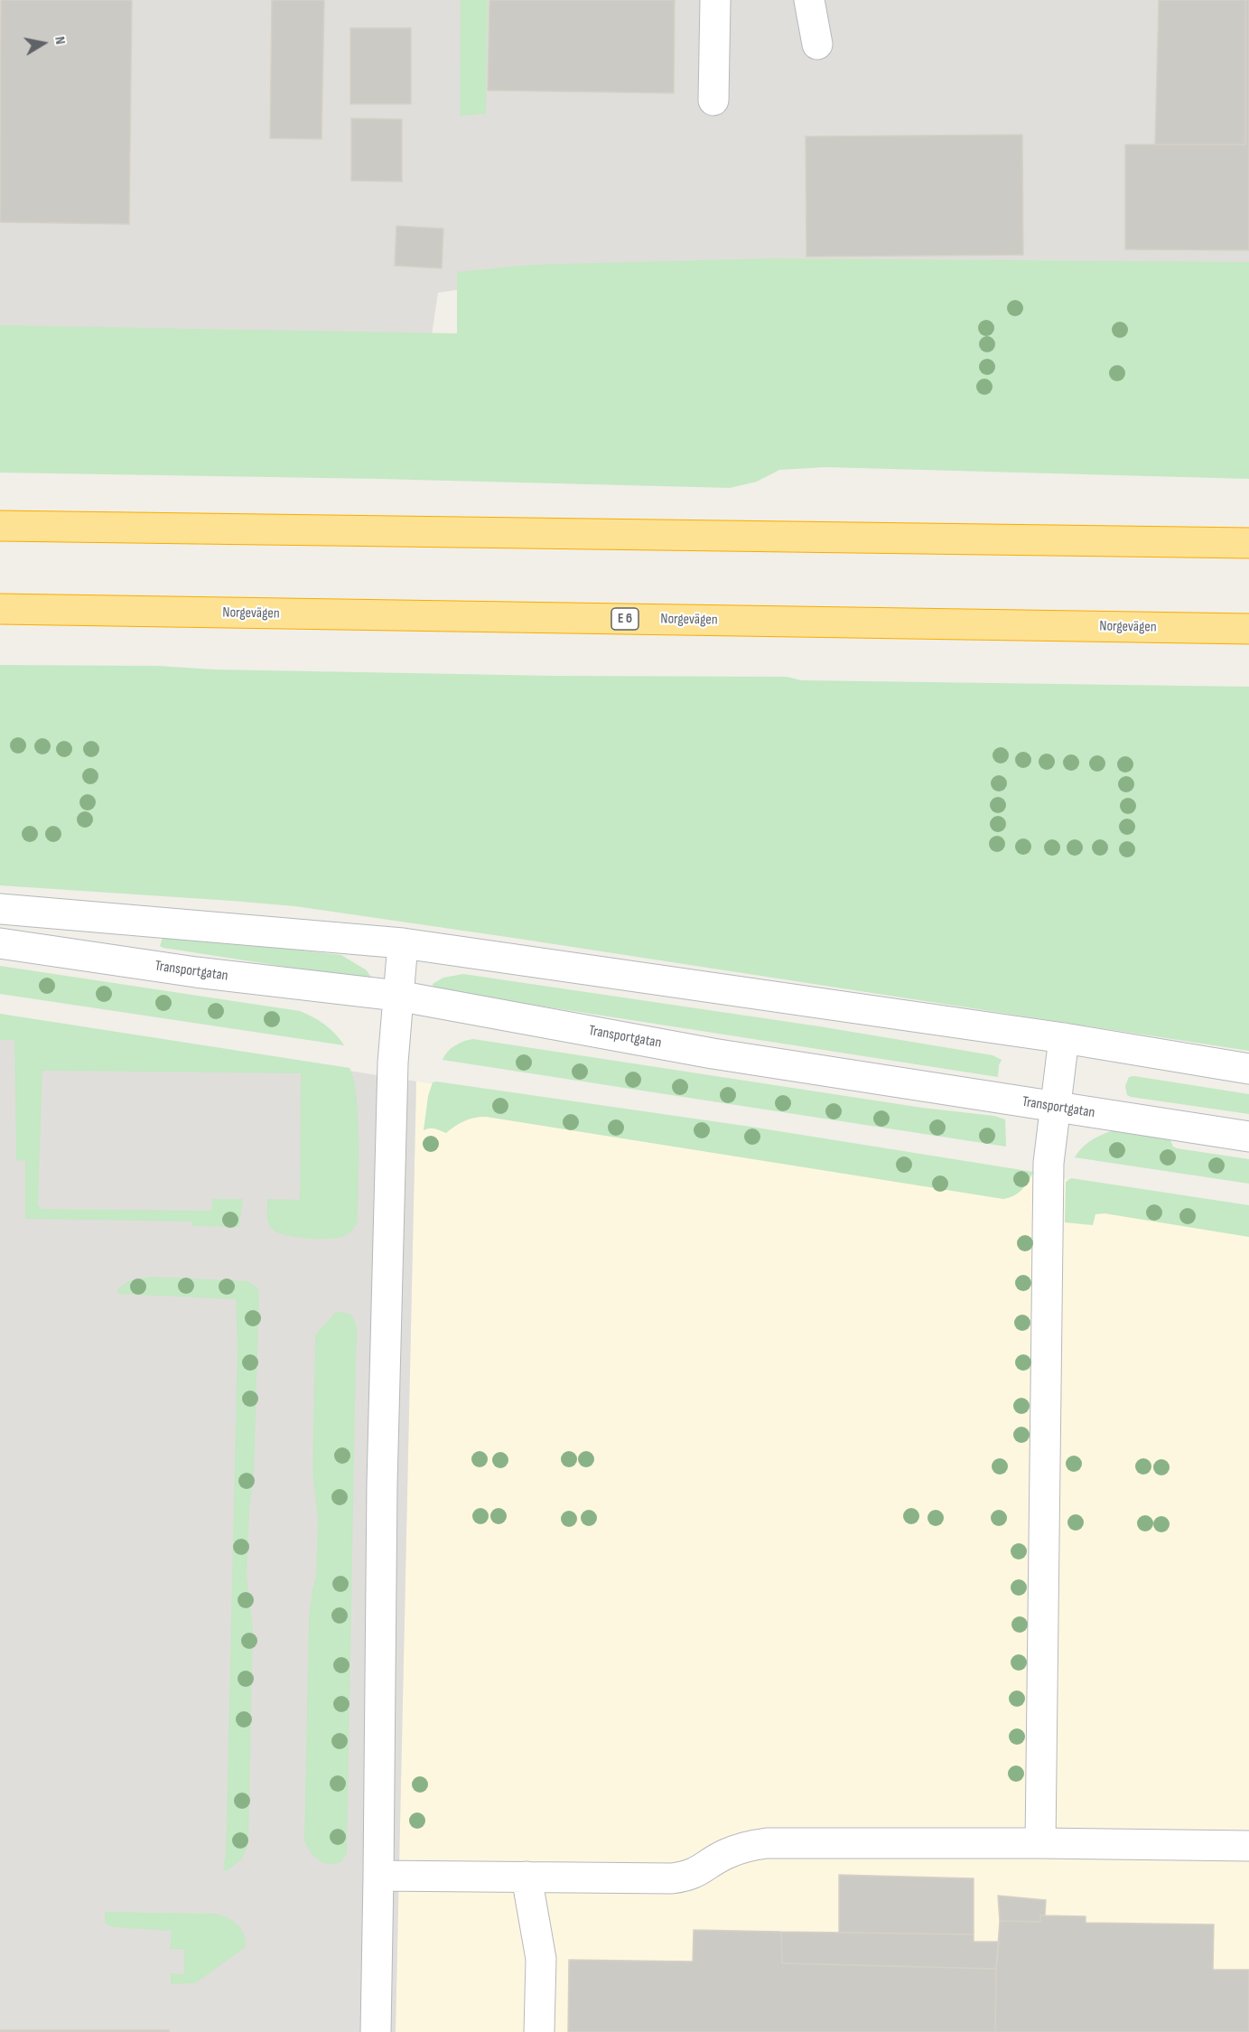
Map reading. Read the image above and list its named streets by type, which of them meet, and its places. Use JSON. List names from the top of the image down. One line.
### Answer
{"streets":{"highway":["Norgevägen","E 6"],"street":["Transportgatan"]},"north":"right"}
